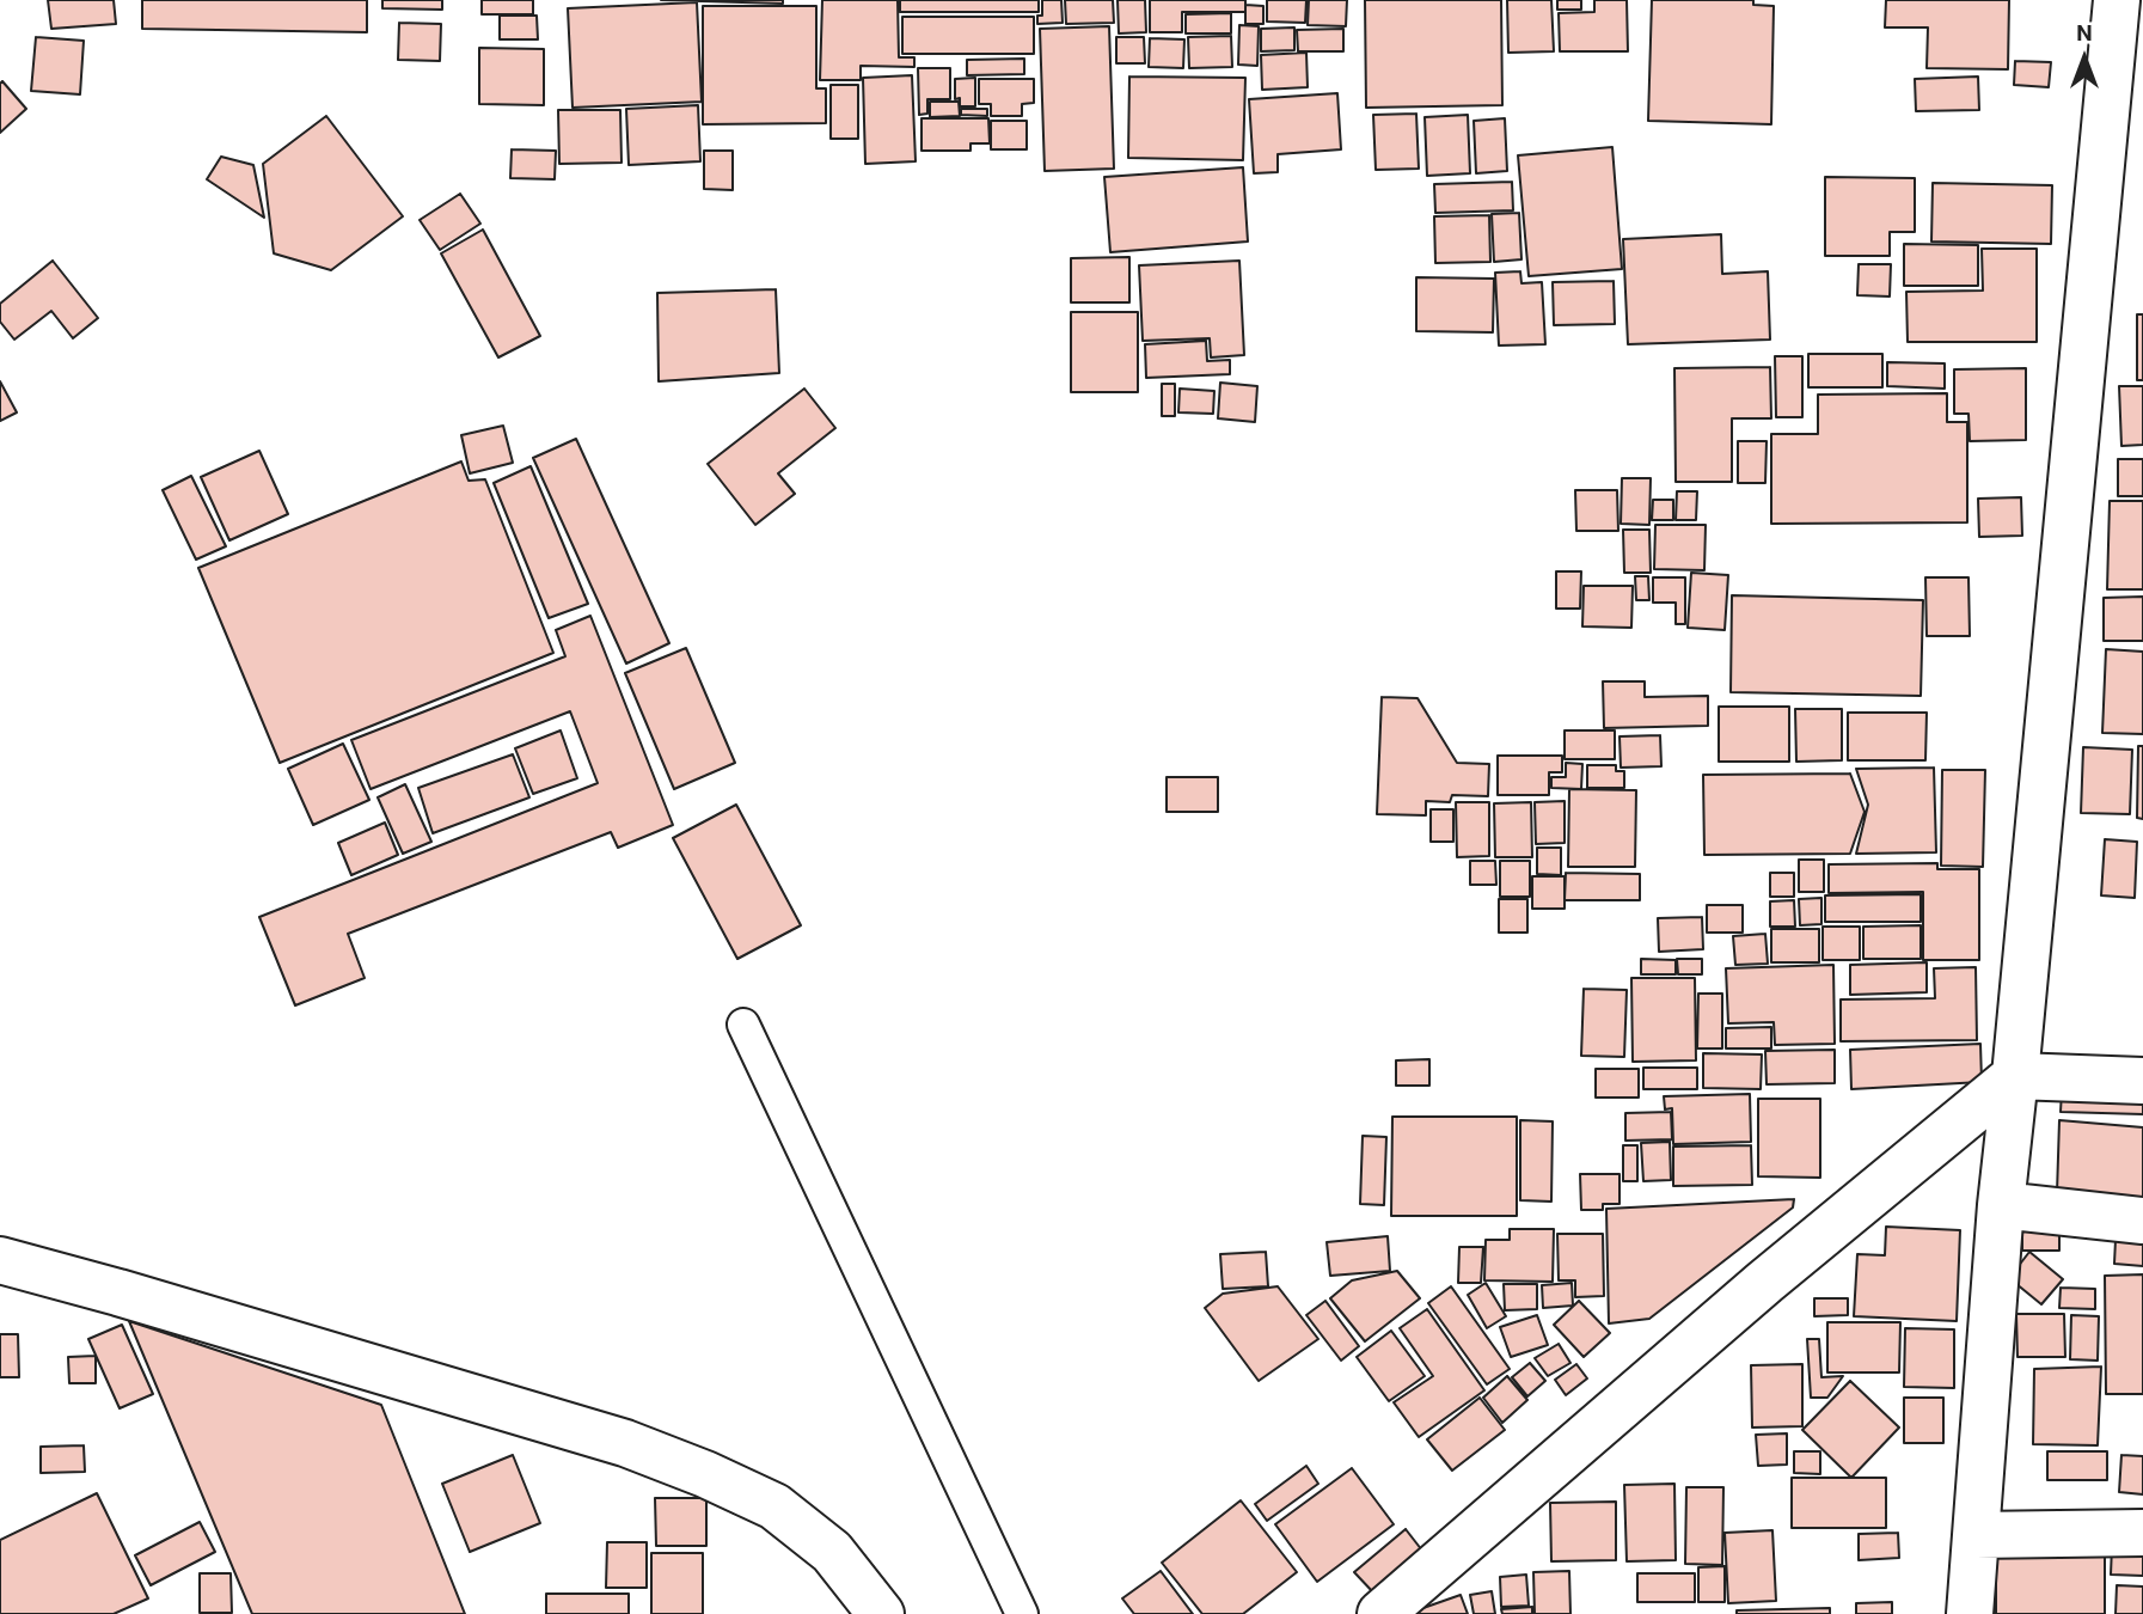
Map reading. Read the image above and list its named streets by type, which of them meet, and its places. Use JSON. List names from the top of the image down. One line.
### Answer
{"north":"top"}
